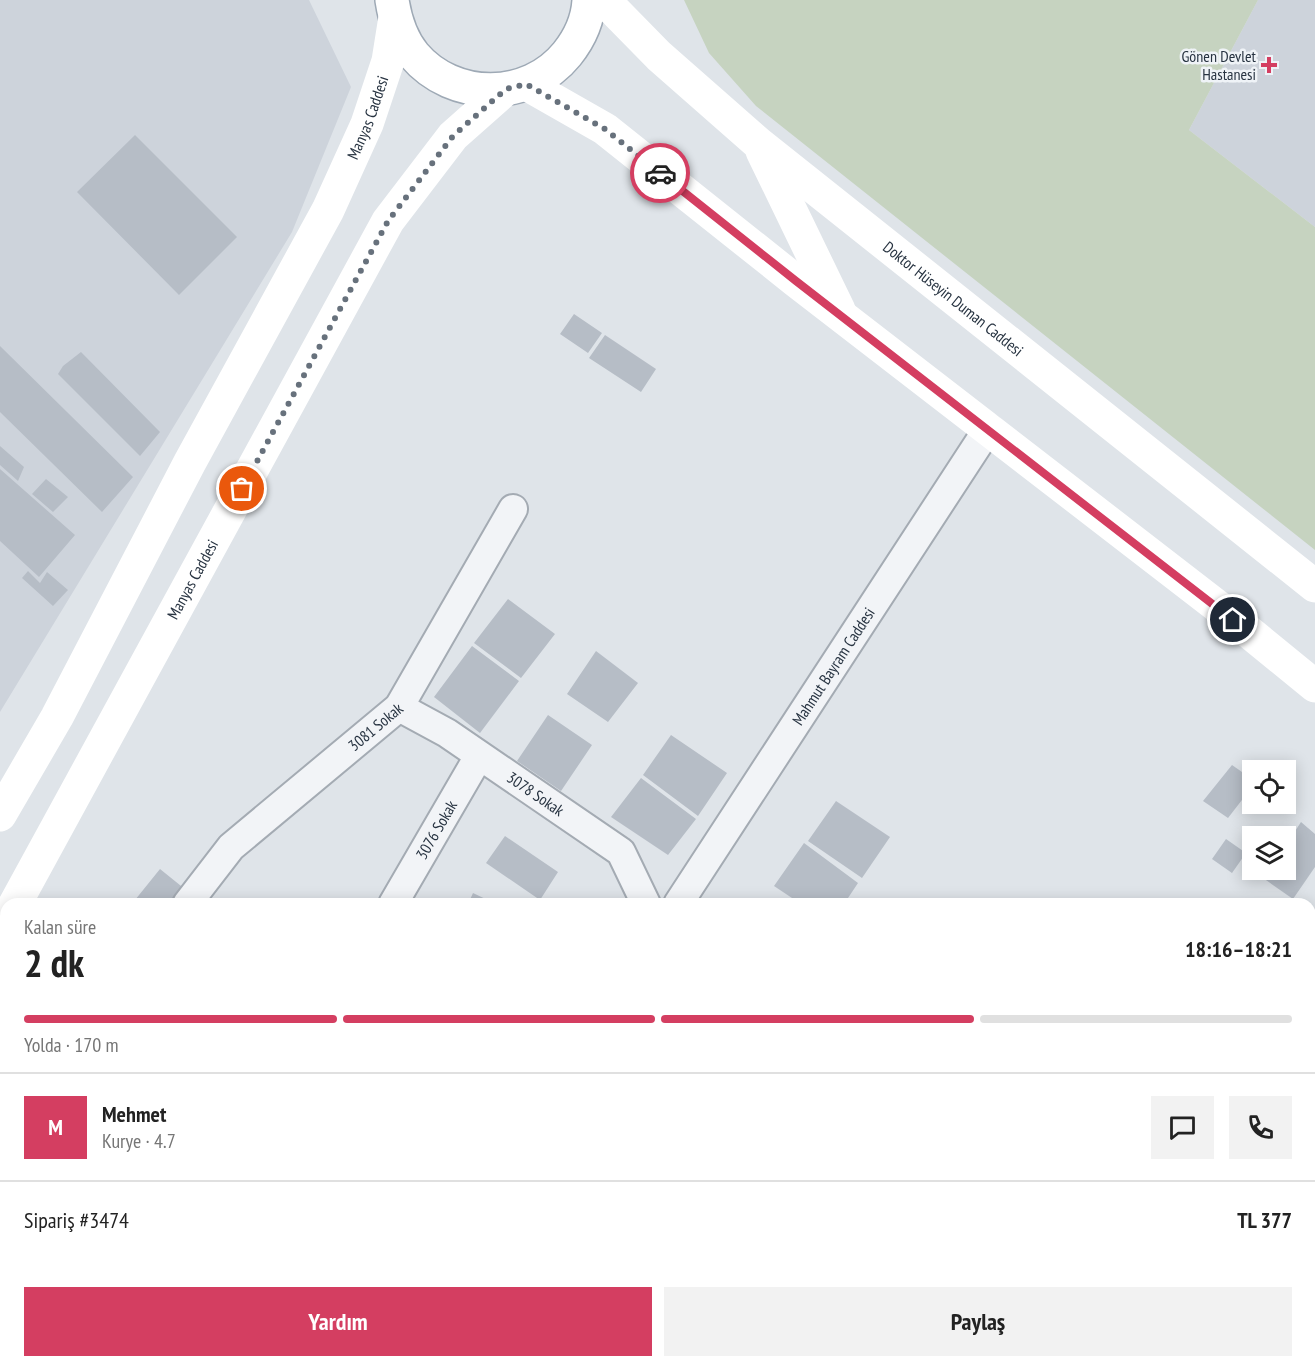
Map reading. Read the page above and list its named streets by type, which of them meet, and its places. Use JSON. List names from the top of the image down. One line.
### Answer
{"streets":{"main road":["Manyas Caddesi","Doktor Hüseyin Duman Caddesi"],"street":["Mahmut Bayram Caddesi","3081 Sokak","3078 Sokak","3076 Sokak"]},"crossings":[["3081 Sokak","3078 Sokak"],["3078 Sokak","3076 Sokak"]],"places":{"health":["Gönen Devlet Hastanesi"]},"page":{"heading":["2 dk","Kalan süre","18:16–18:21"],"panel":["Mehmet","Kurye · 4.7","Sipariş #3474","TL 377"],"bar":"Yolda · 170 m","round":"M","buttons":["Yardım","Paylaş"]}}
